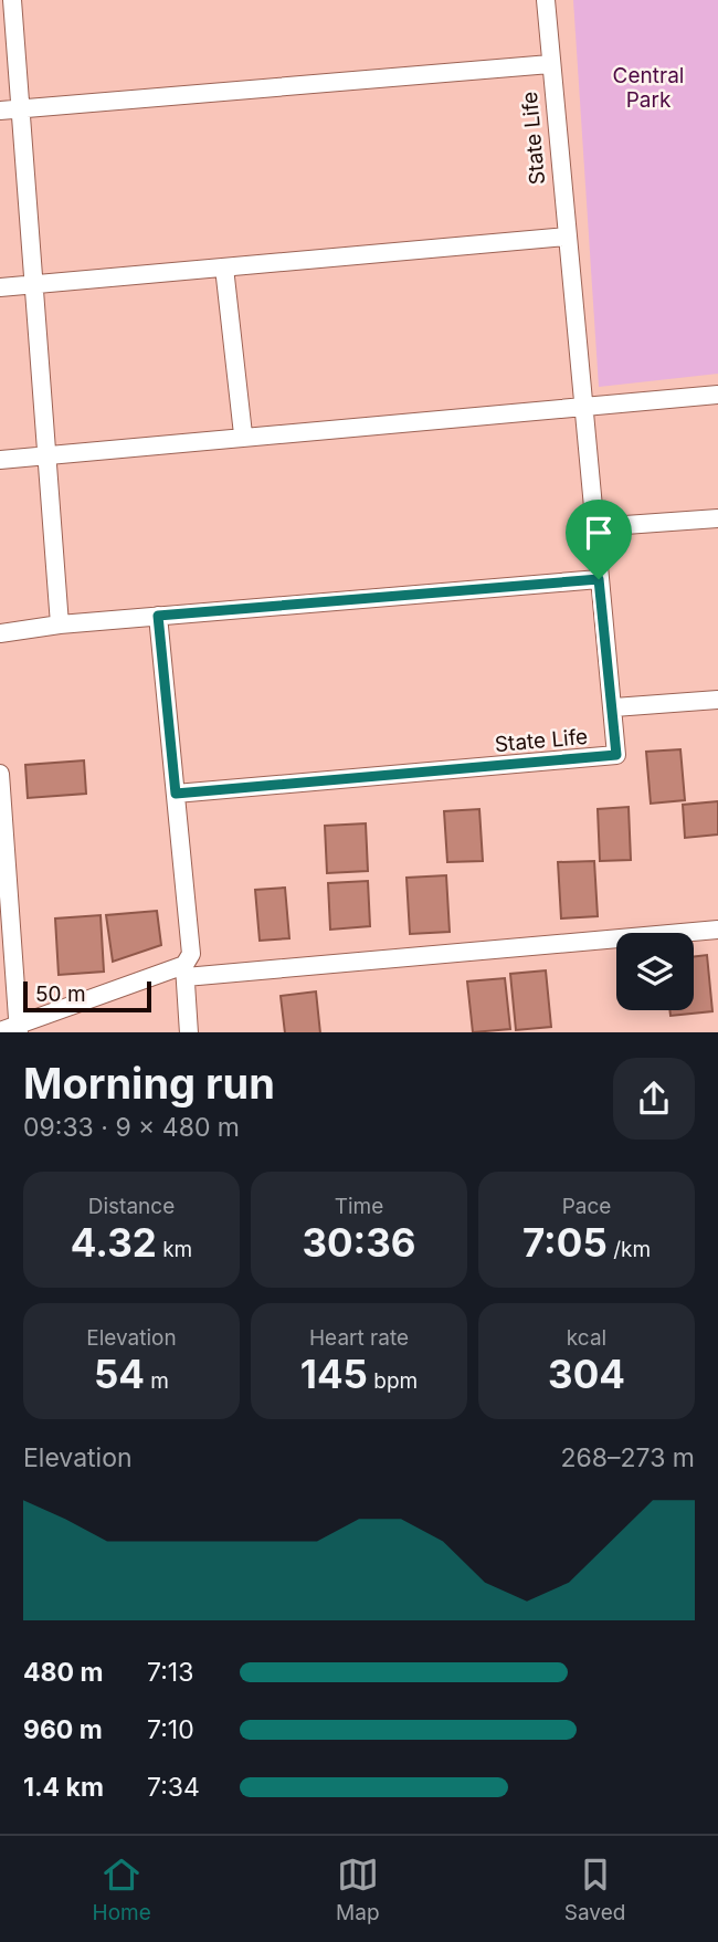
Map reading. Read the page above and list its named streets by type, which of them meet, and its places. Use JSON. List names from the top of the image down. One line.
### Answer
{"streets":{"street":["State Life"]},"parks":["Central Park"],"scale_bar":"50 m","page":{"scale":"50 m","heading":["Morning run","09:33 · 9 × 480 m"],"stats":[["Distance","4.32 km"],["Time","30:36"],["Pace","7:05 /km"],["Elevation","54 m"],["Heart rate","145 bpm"],["kcal","304"]],"chart":["Elevation","268–273 m"],"list":[{"name":"480 m","note":"7:13"},{"name":"960 m","note":"7:10"},{"name":"1.4 km","note":"7:34"}],"tabs":["Home","Map","Saved"]}}
